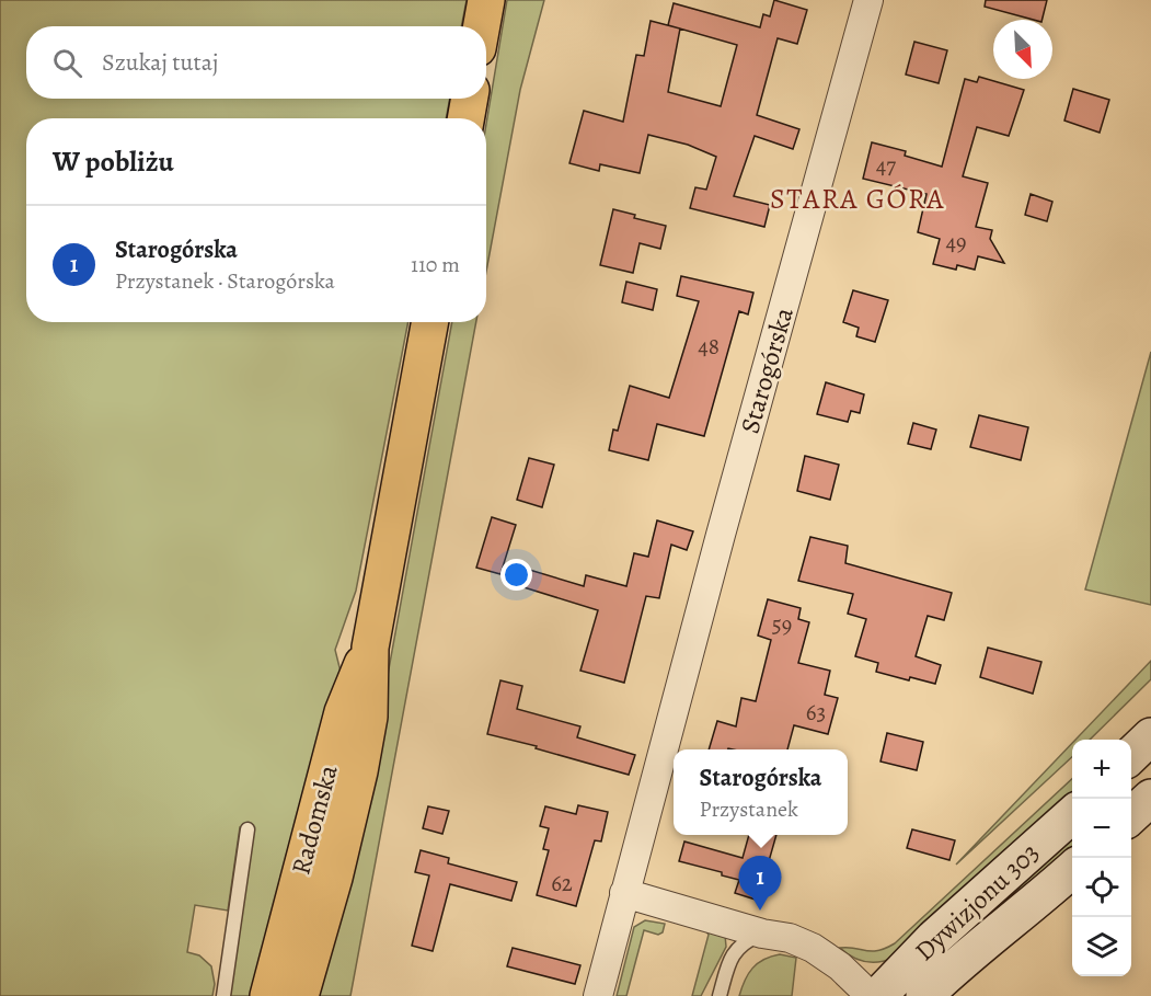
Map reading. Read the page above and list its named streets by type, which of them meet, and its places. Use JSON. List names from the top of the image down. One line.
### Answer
{"streets":{"main road":["Radomska","Dywizjonu 303"],"street":["Starogórska"]},"districts":["STARA GÓRA"],"house_numbers":["47","49","48","59","63","62"],"north":"bottom right","page":{"search":"Szukaj tutaj","heading":"W pobliżu","list":[{"mark":"1","name":"Starogórska","note":"Przystanek · Starogórska","value":"110 m"}],"map_buttons":["+","−"],"popup":["Starogórska","Przystanek"],"pins":"1"}}
